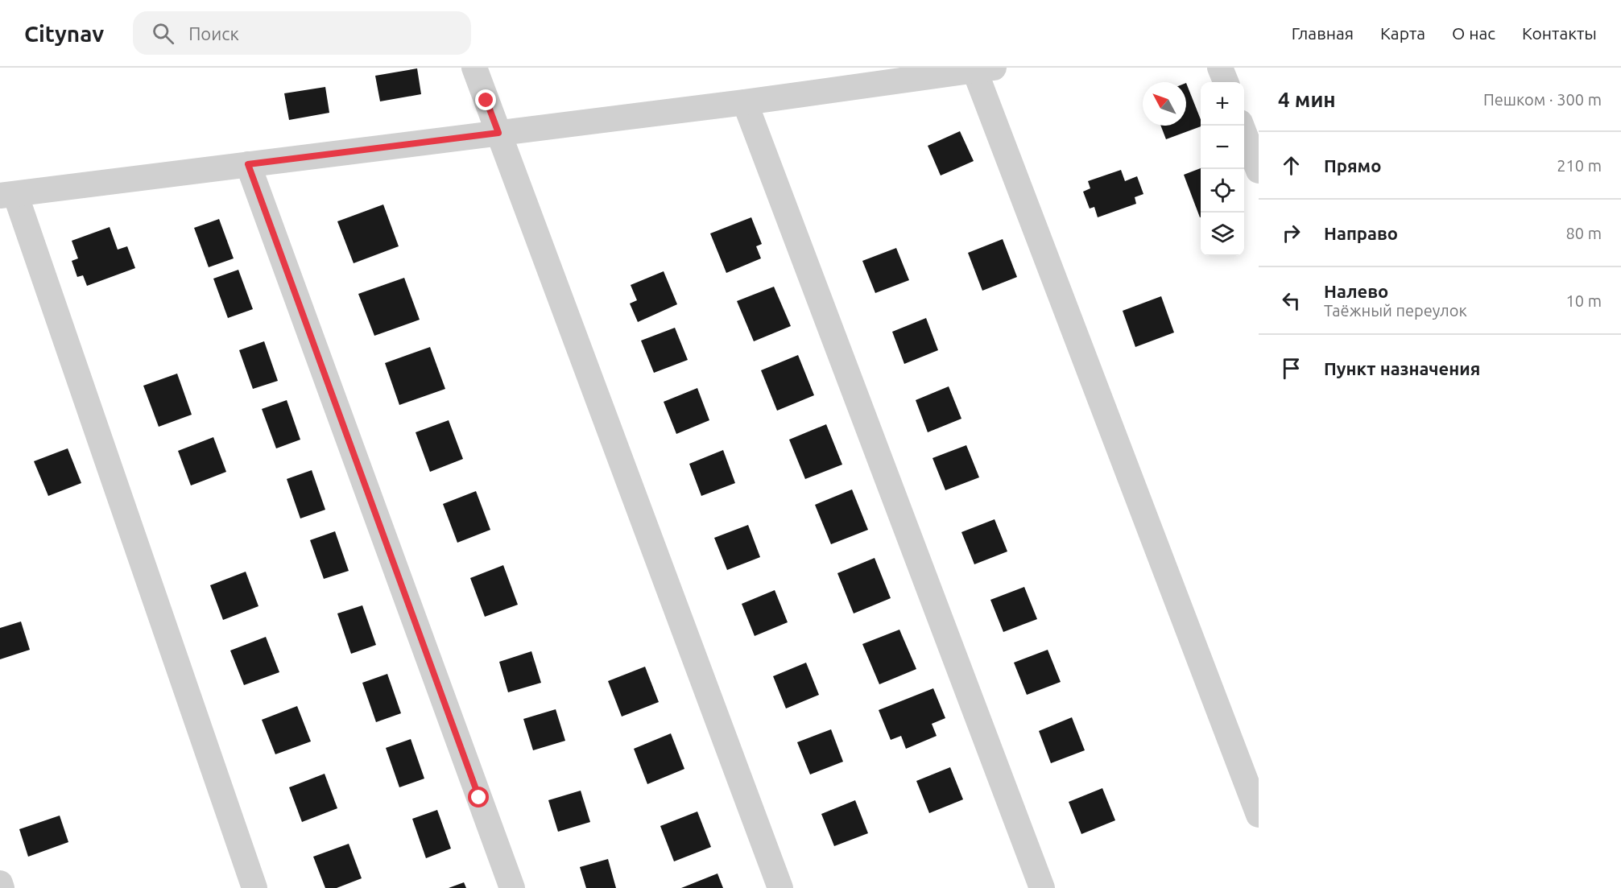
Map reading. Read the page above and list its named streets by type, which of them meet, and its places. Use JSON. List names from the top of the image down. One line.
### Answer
{"north":"top left","page":{"header":"Citynav","search":"Поиск","nav":["Главная","Карта","О нас","Контакты"],"heading":["4 мин","Пешком · 300 m"],"map_buttons":["+","−"],"list":[["Прямо","210 m"],["Направо","80 m"],["Налево","Таёжный переулок","10 m"],"Пункт назначения"]}}
